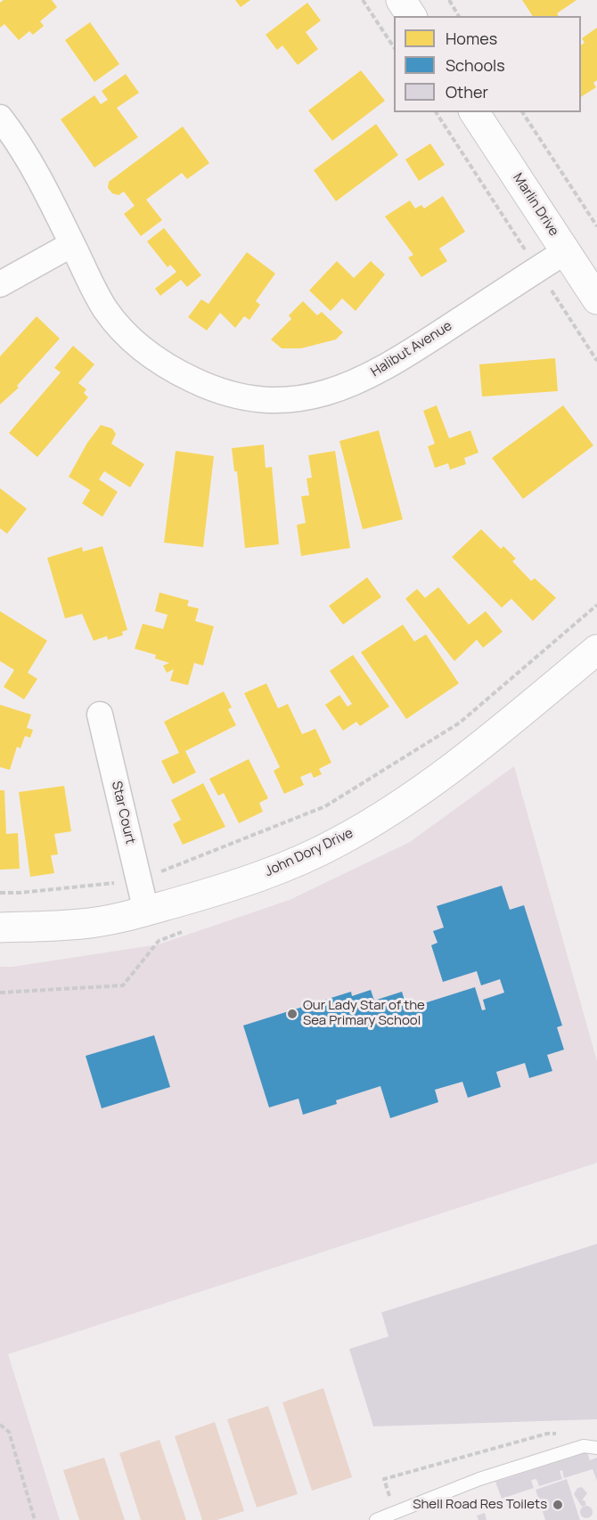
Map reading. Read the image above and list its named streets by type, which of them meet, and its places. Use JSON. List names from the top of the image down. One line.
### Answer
{"streets":{"street":["Marlin Drive","Halibut Avenue","Star Court","John Dory Drive"]},"crossings":[["Marlin Drive","Halibut Avenue"],["Star Court","John Dory Drive"]],"places":["Our Lady Star of the Sea Primary School","Shell Road Res Toilets"],"legend":["Homes","Schools","Other"]}
